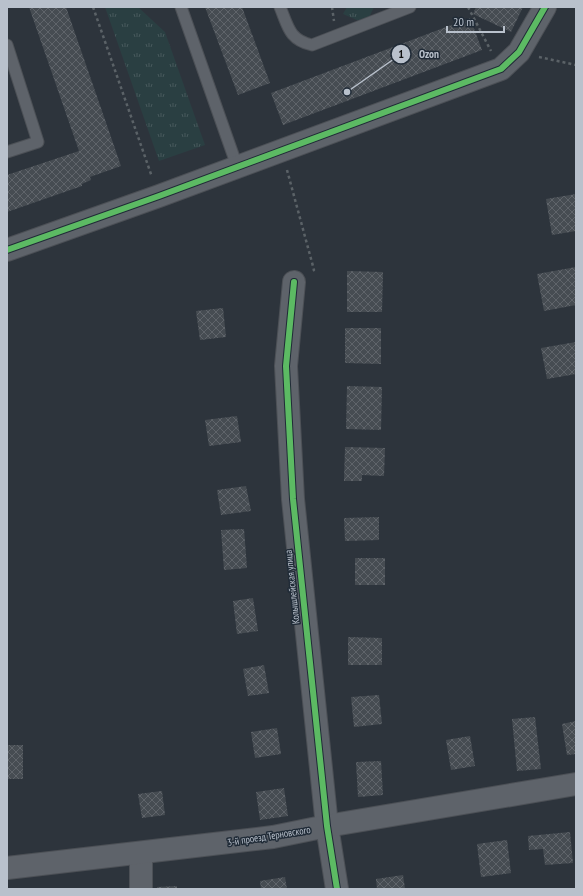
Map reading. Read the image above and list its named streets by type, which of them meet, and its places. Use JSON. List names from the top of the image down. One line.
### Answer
{"streets":{"street":["Колышлейская улица","3-й проезд Терновского"]},"crossings":[["Колышлейская улица","3-й проезд Терновского"]],"places":["Ozon"],"scale_bar":"20 m"}
